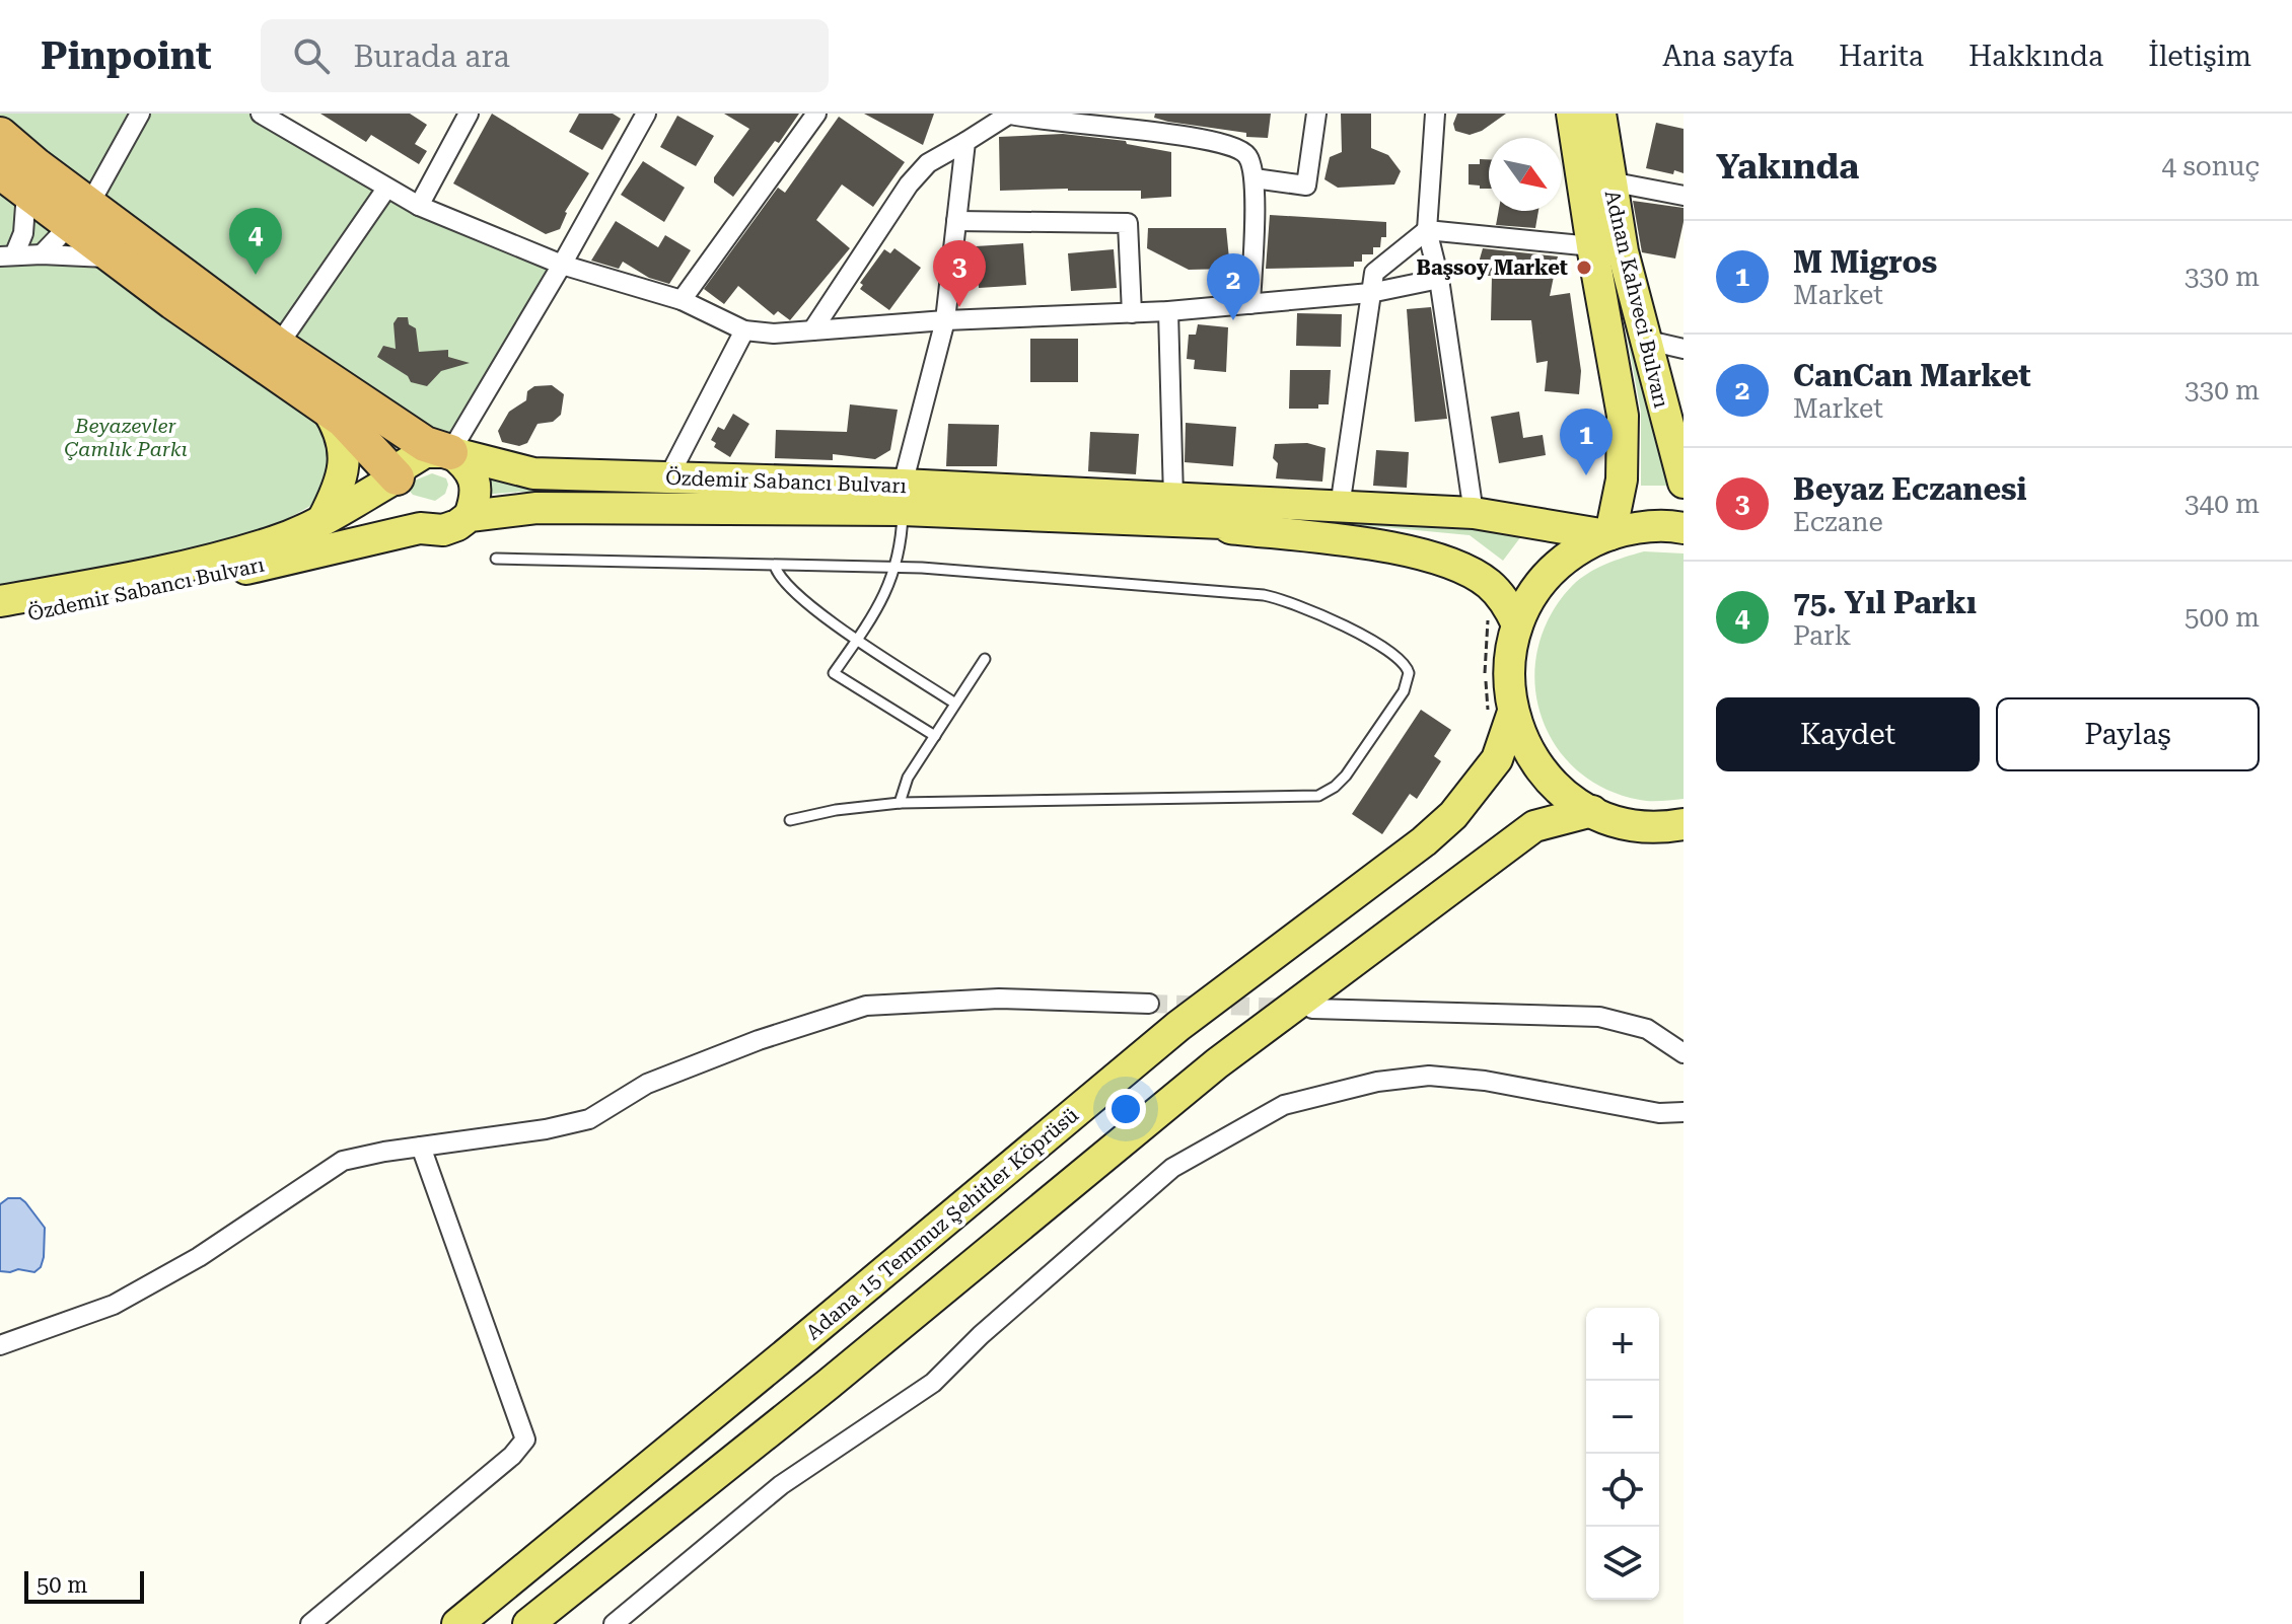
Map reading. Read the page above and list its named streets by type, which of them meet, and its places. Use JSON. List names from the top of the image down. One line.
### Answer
{"streets":{"main road":["Adnan Kahveci Bulvarı","Özdemir Sabancı Bulvarı","Adana 15 Temmuz Şehitler Köprüsü"]},"crossings":[["Adnan Kahveci Bulvarı","Özdemir Sabancı Bulvarı"]],"parks":["Beyazevler Çamlık Parkı"],"places":["Başsoy Market"],"scale_bar":"50 m","north":"bottom right","page":{"header":"Pinpoint","search":"Burada ara","nav":["Ana sayfa","Harita","Hakkında","İletişim"],"heading":["Yakında","4 sonuç"],"pins":["4","3","2","1"],"list":[{"mark":"1","name":"M Migros","note":"Market","value":"330 m"},{"mark":"2","name":"CanCan Market","note":"Market","value":"330 m"},{"mark":"3","name":"Beyaz Eczanesi","note":"Eczane","value":"340 m"},{"mark":"4","name":"75. Yıl Parkı","note":"Park","value":"500 m"}],"buttons":["Kaydet","Paylaş"],"map_buttons":["+","−"],"scale":"50 m"}}
